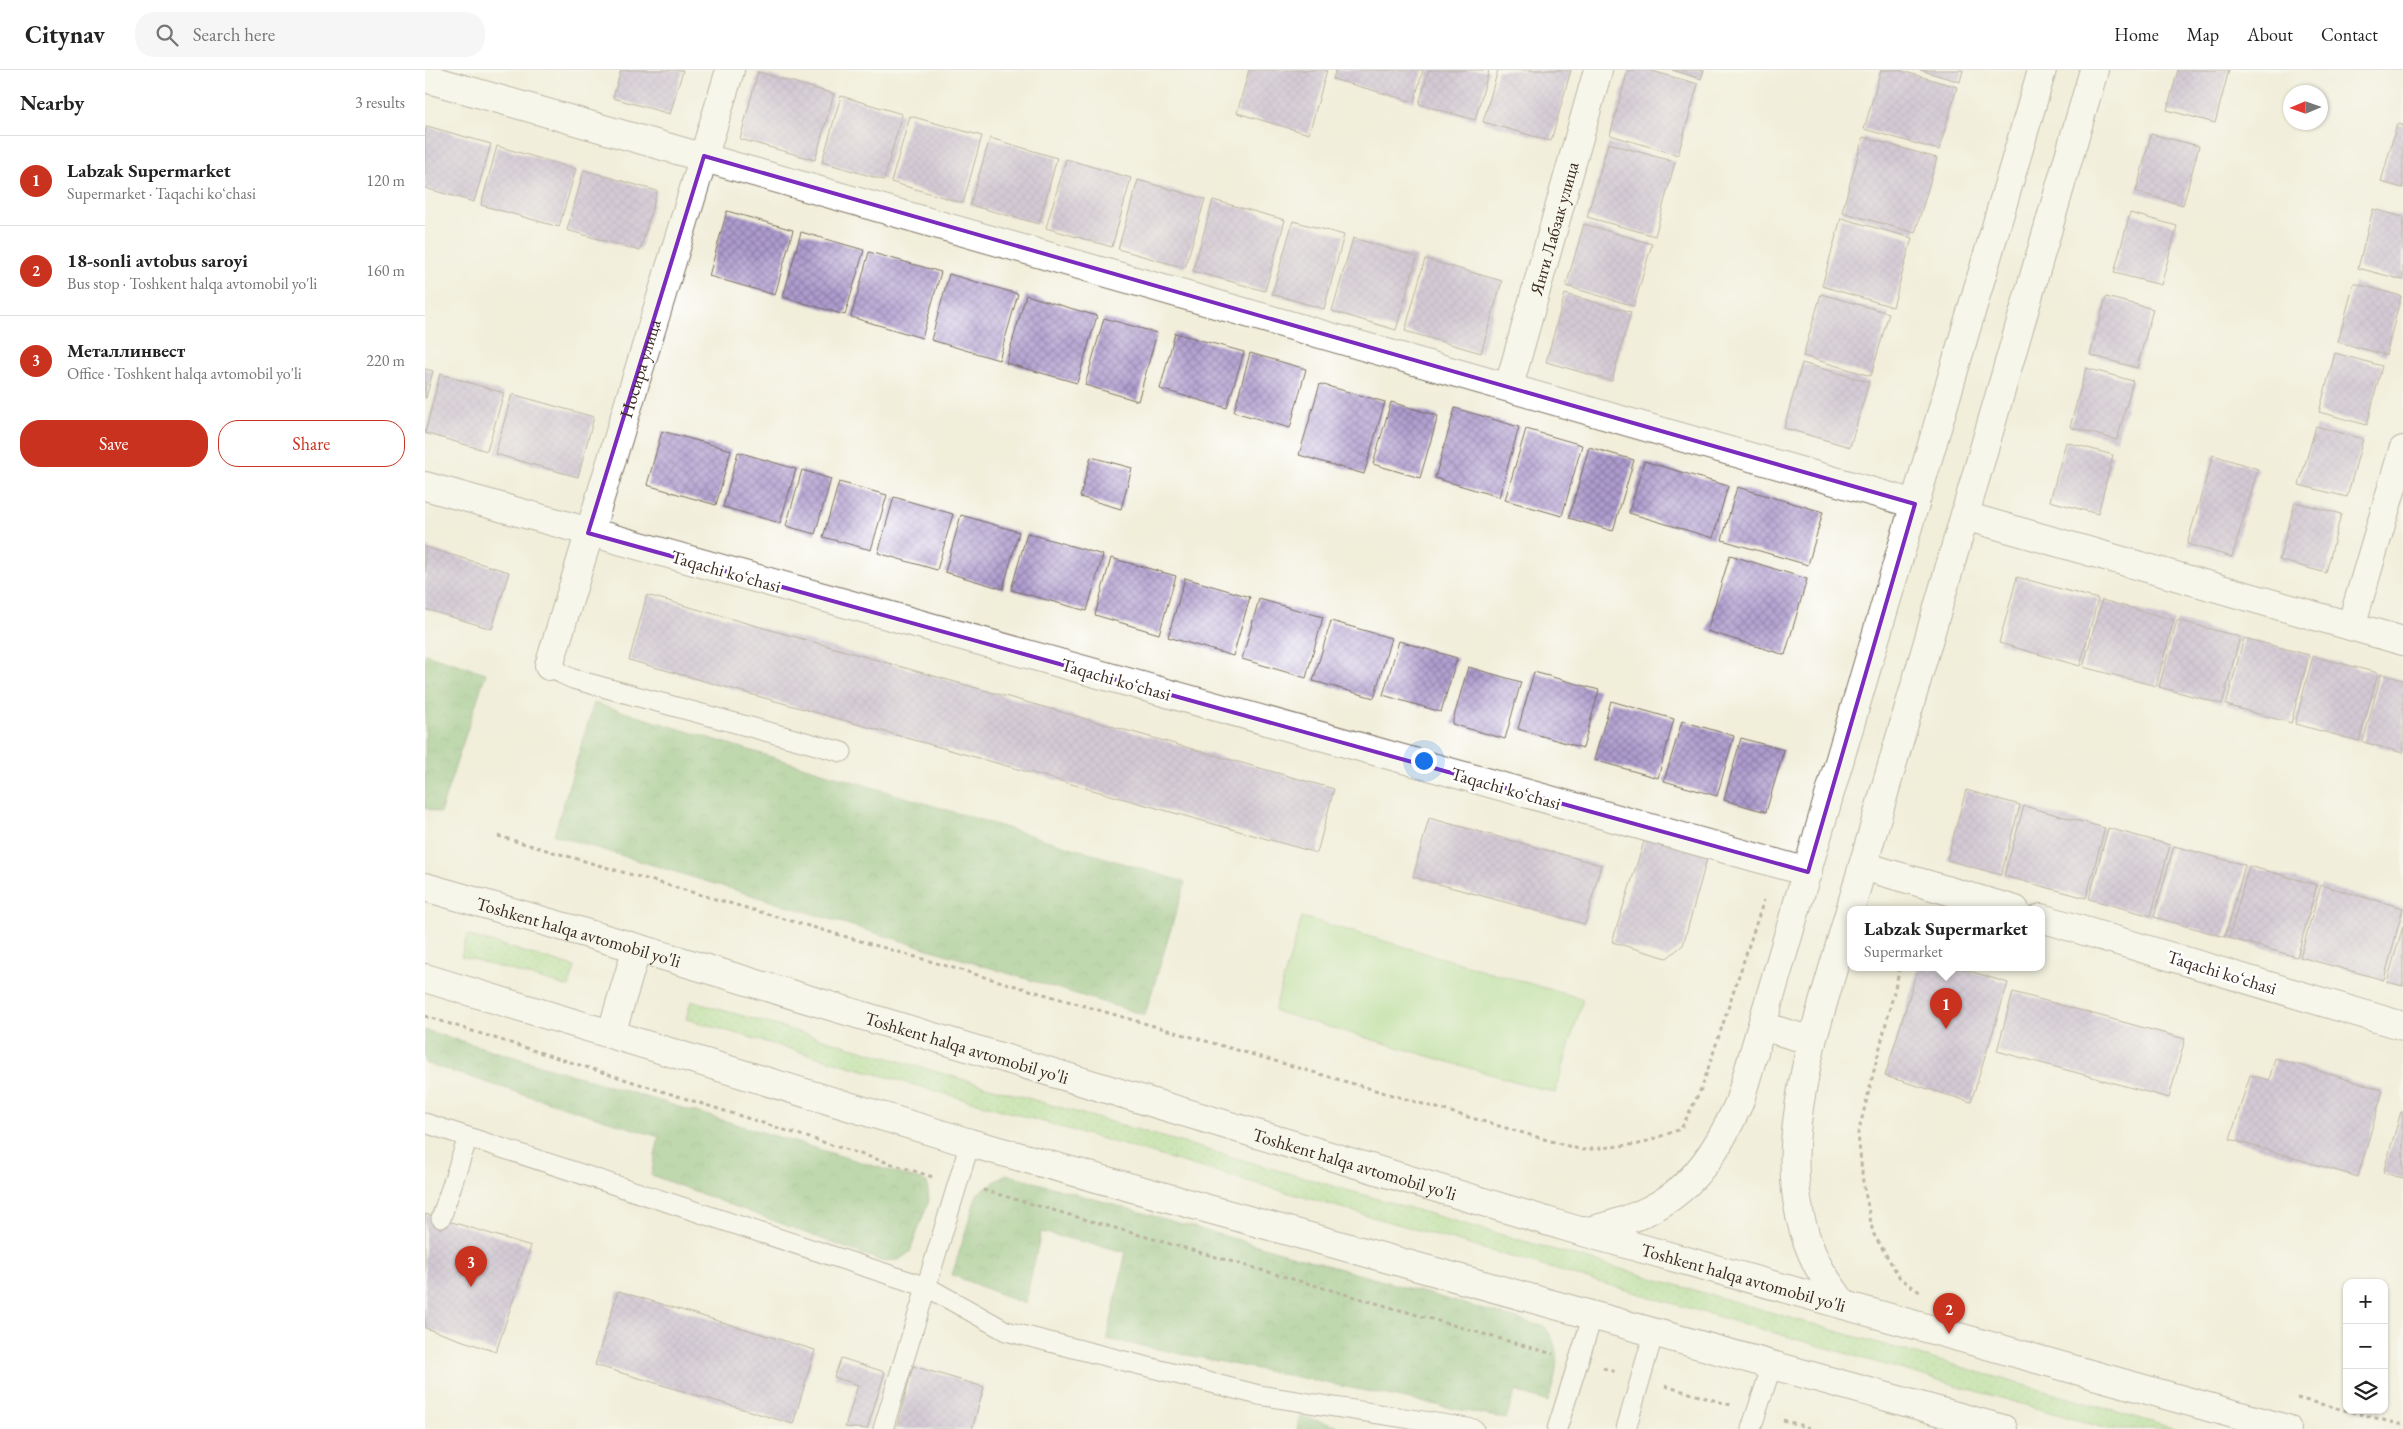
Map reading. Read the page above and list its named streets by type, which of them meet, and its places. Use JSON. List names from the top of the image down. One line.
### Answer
{"streets":{"main road":["Янги Лабзак улица","Носира улица","Taqachi koʻchasi","Toshkent halqa avtomobil yo'li"]},"crossings":[["Носира улица","Taqachi koʻchasi"]],"north":"left","page":{"header":"Citynav","search":"Search here","nav":["Home","Map","About","Contact"],"heading":["Nearby","3 results"],"list":[{"mark":"1","name":"Labzak Supermarket","note":"Supermarket · Taqachi koʻchasi","value":"120 m"},{"mark":"2","name":"18-sonli avtobus saroyi","note":"Bus stop · Toshkent halqa avtomobil yo'li","value":"160 m"},{"mark":"3","name":"Металлинвест","note":"Office · Toshkent halqa avtomobil yo'li","value":"220 m"}],"buttons":["Save","Share"],"popup":["Labzak Supermarket","Supermarket"],"pins":["1","3","2"],"map_buttons":["+","−"]}}
